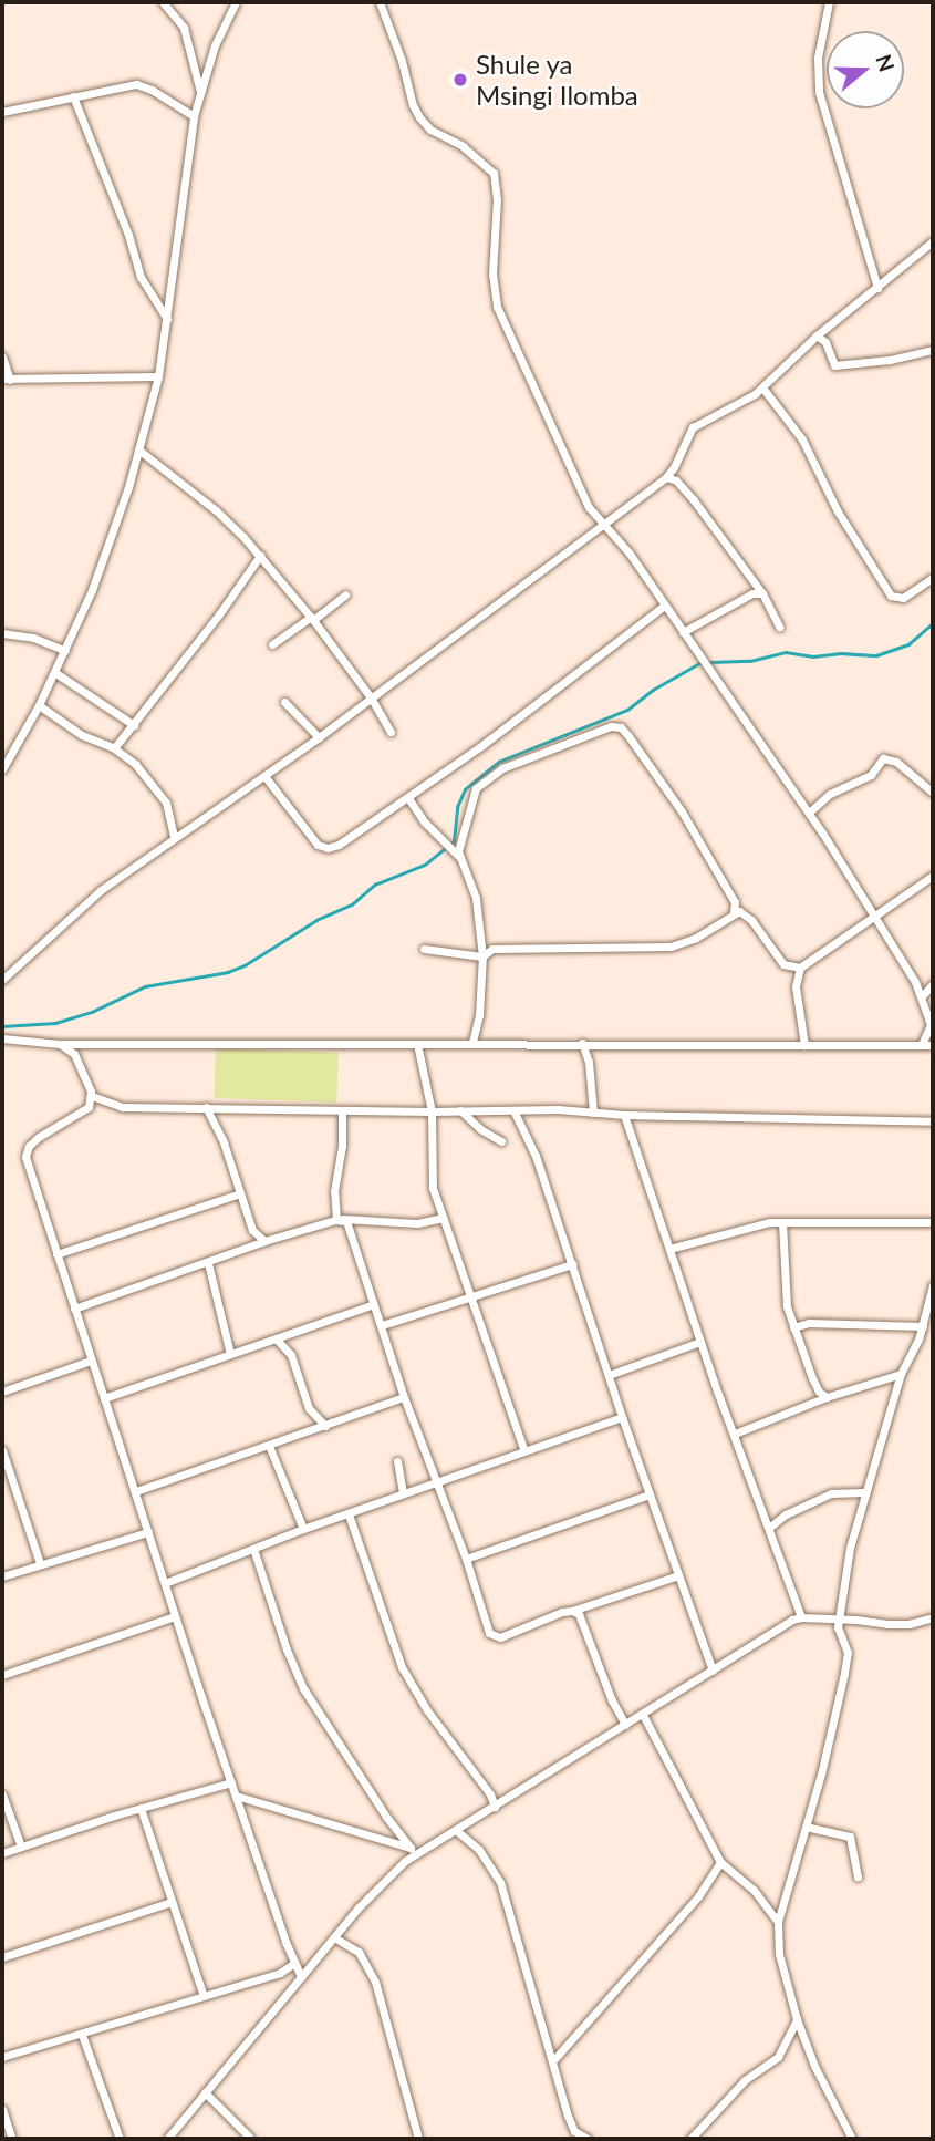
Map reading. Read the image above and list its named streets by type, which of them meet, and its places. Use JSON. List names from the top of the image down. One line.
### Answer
{"places":["Shule ya Msingi Ilomba"],"north":"right"}
